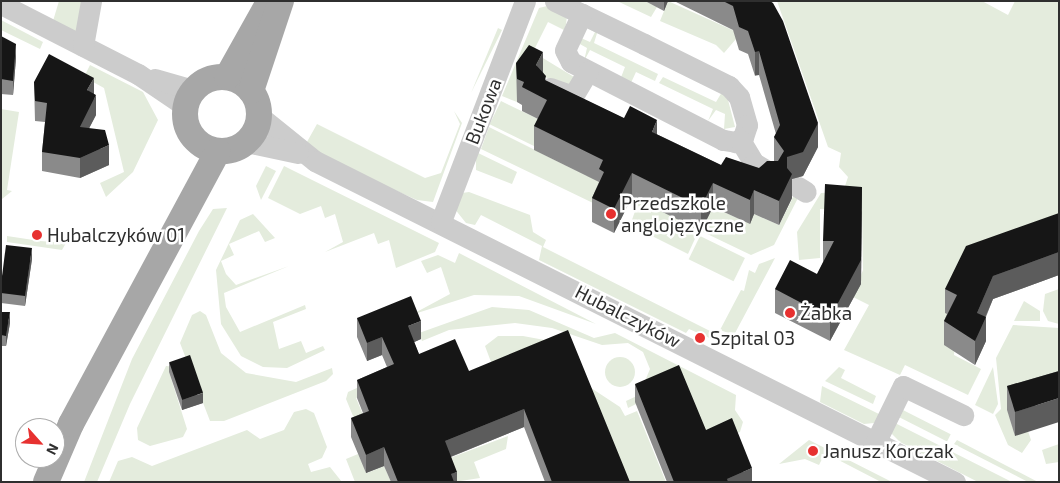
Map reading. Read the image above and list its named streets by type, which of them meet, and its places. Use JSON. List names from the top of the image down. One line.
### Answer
{"streets":{"street":["Bukowa","Hubalczyków"]},"crossings":[["Bukowa","Hubalczyków"]],"places":["Przedszkole anglojęzyczne","Hubalczyków 01","Żabka","Szpital 03","Janusz Korczak"],"north":"bottom right"}
